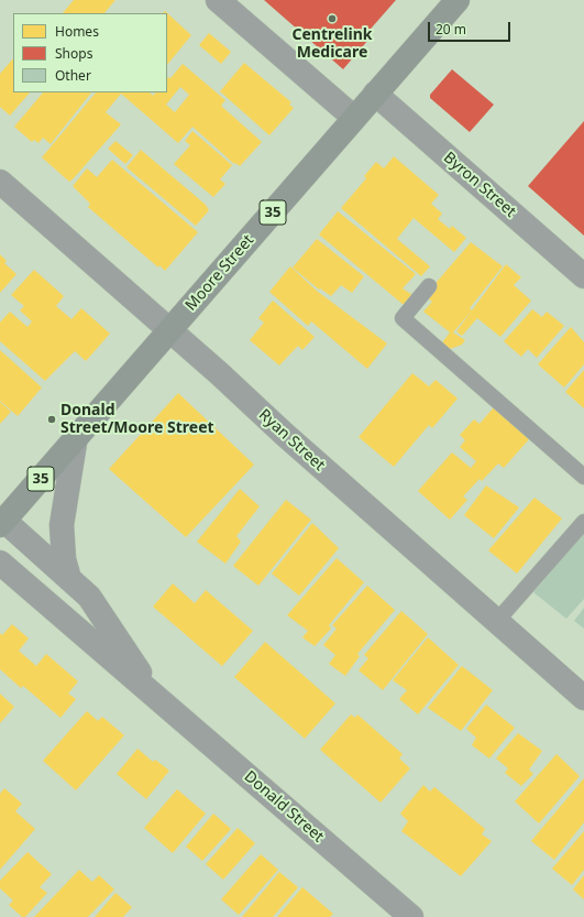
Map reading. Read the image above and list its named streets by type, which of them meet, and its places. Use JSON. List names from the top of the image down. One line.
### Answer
{"streets":{"main road":["35","Moore Street"],"street":["Byron Street","Ryan Street","Donald Street"]},"crossings":[["Byron Street","Moore Street"],["Moore Street","Ryan Street"],["Moore Street","Donald Street"]],"places":["Centrelink Medicare","Donald Street/Moore Street"],"legend":["Homes","Shops","Other"],"scale_bar":"20 m"}
